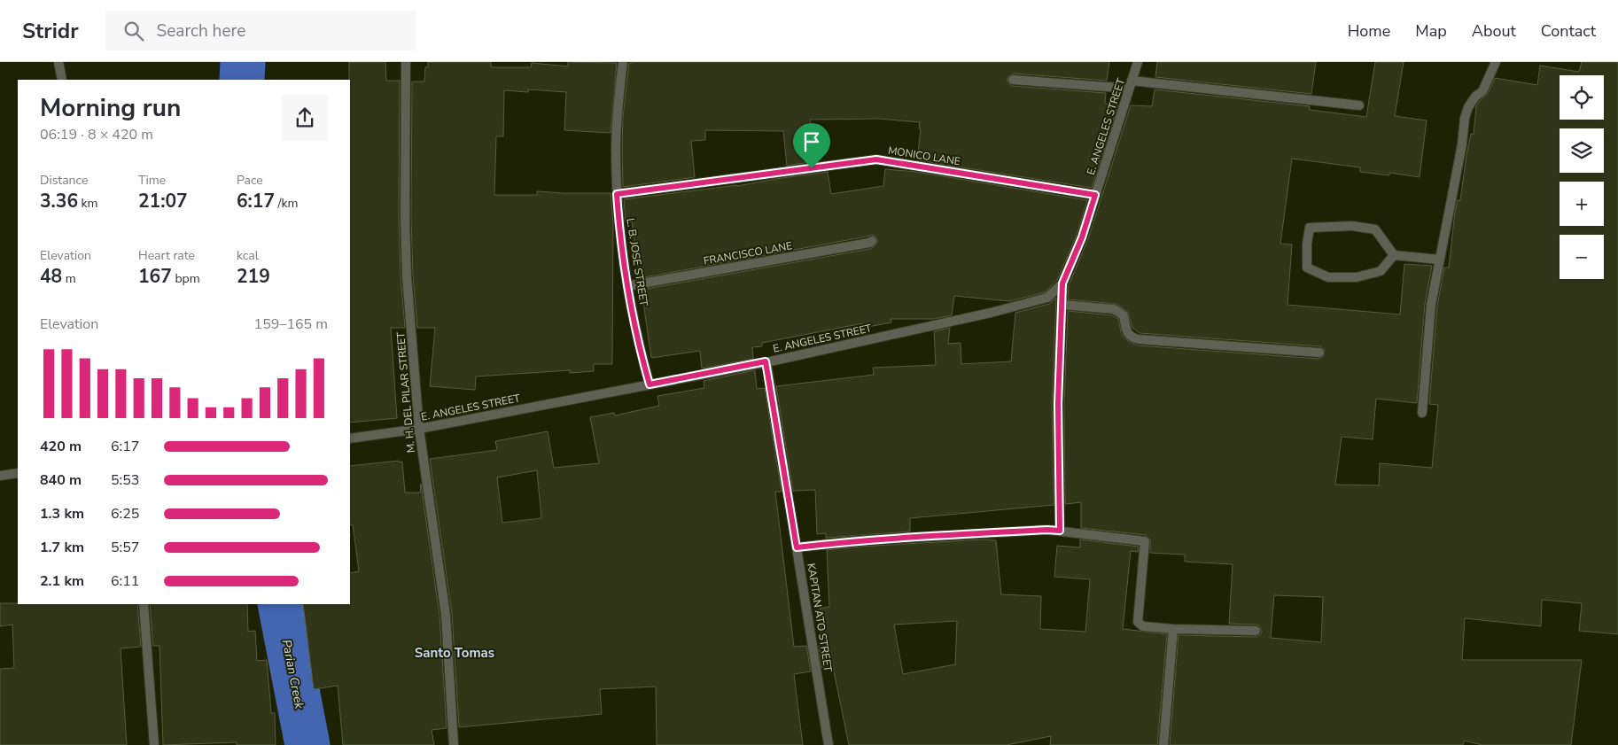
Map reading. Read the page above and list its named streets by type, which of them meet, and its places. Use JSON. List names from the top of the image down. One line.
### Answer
{"streets":{"street":["E. ANGELES STREET","MONICO LANE","FRANCISCO LANE","L. B. JOSE STREET","M. H. DEL PILAR STREET","KAPITAN ATO STREET"]},"crossings":[["E. ANGELES STREET","MONICO LANE"],["E. ANGELES STREET","L. B. JOSE STREET"],["E. ANGELES STREET","M. H. DEL PILAR STREET"],["E. ANGELES STREET","KAPITAN ATO STREET"],["MONICO LANE","L. B. JOSE STREET"],["FRANCISCO LANE","L. B. JOSE STREET"]],"districts":["Santo Tomas"],"water":["Parian Creek"],"page":{"header":"Stridr","search":"Search here","nav":["Home","Map","About","Contact"],"map_buttons":["+","−"],"heading":["Morning run","06:19 · 8 × 420 m"],"stats":[["Distance","3.36 km"],["Time","21:07"],["Pace","6:17 /km"],["Elevation","48 m"],["Heart rate","167 bpm"],["kcal","219"]],"chart":["Elevation","159–165 m"],"list":[{"name":"420 m","note":"6:17"},{"name":"840 m","note":"5:53"},{"name":"1.3 km","note":"6:25"},{"name":"1.7 km","note":"5:57"},{"name":"2.1 km","note":"6:11"}]}}
